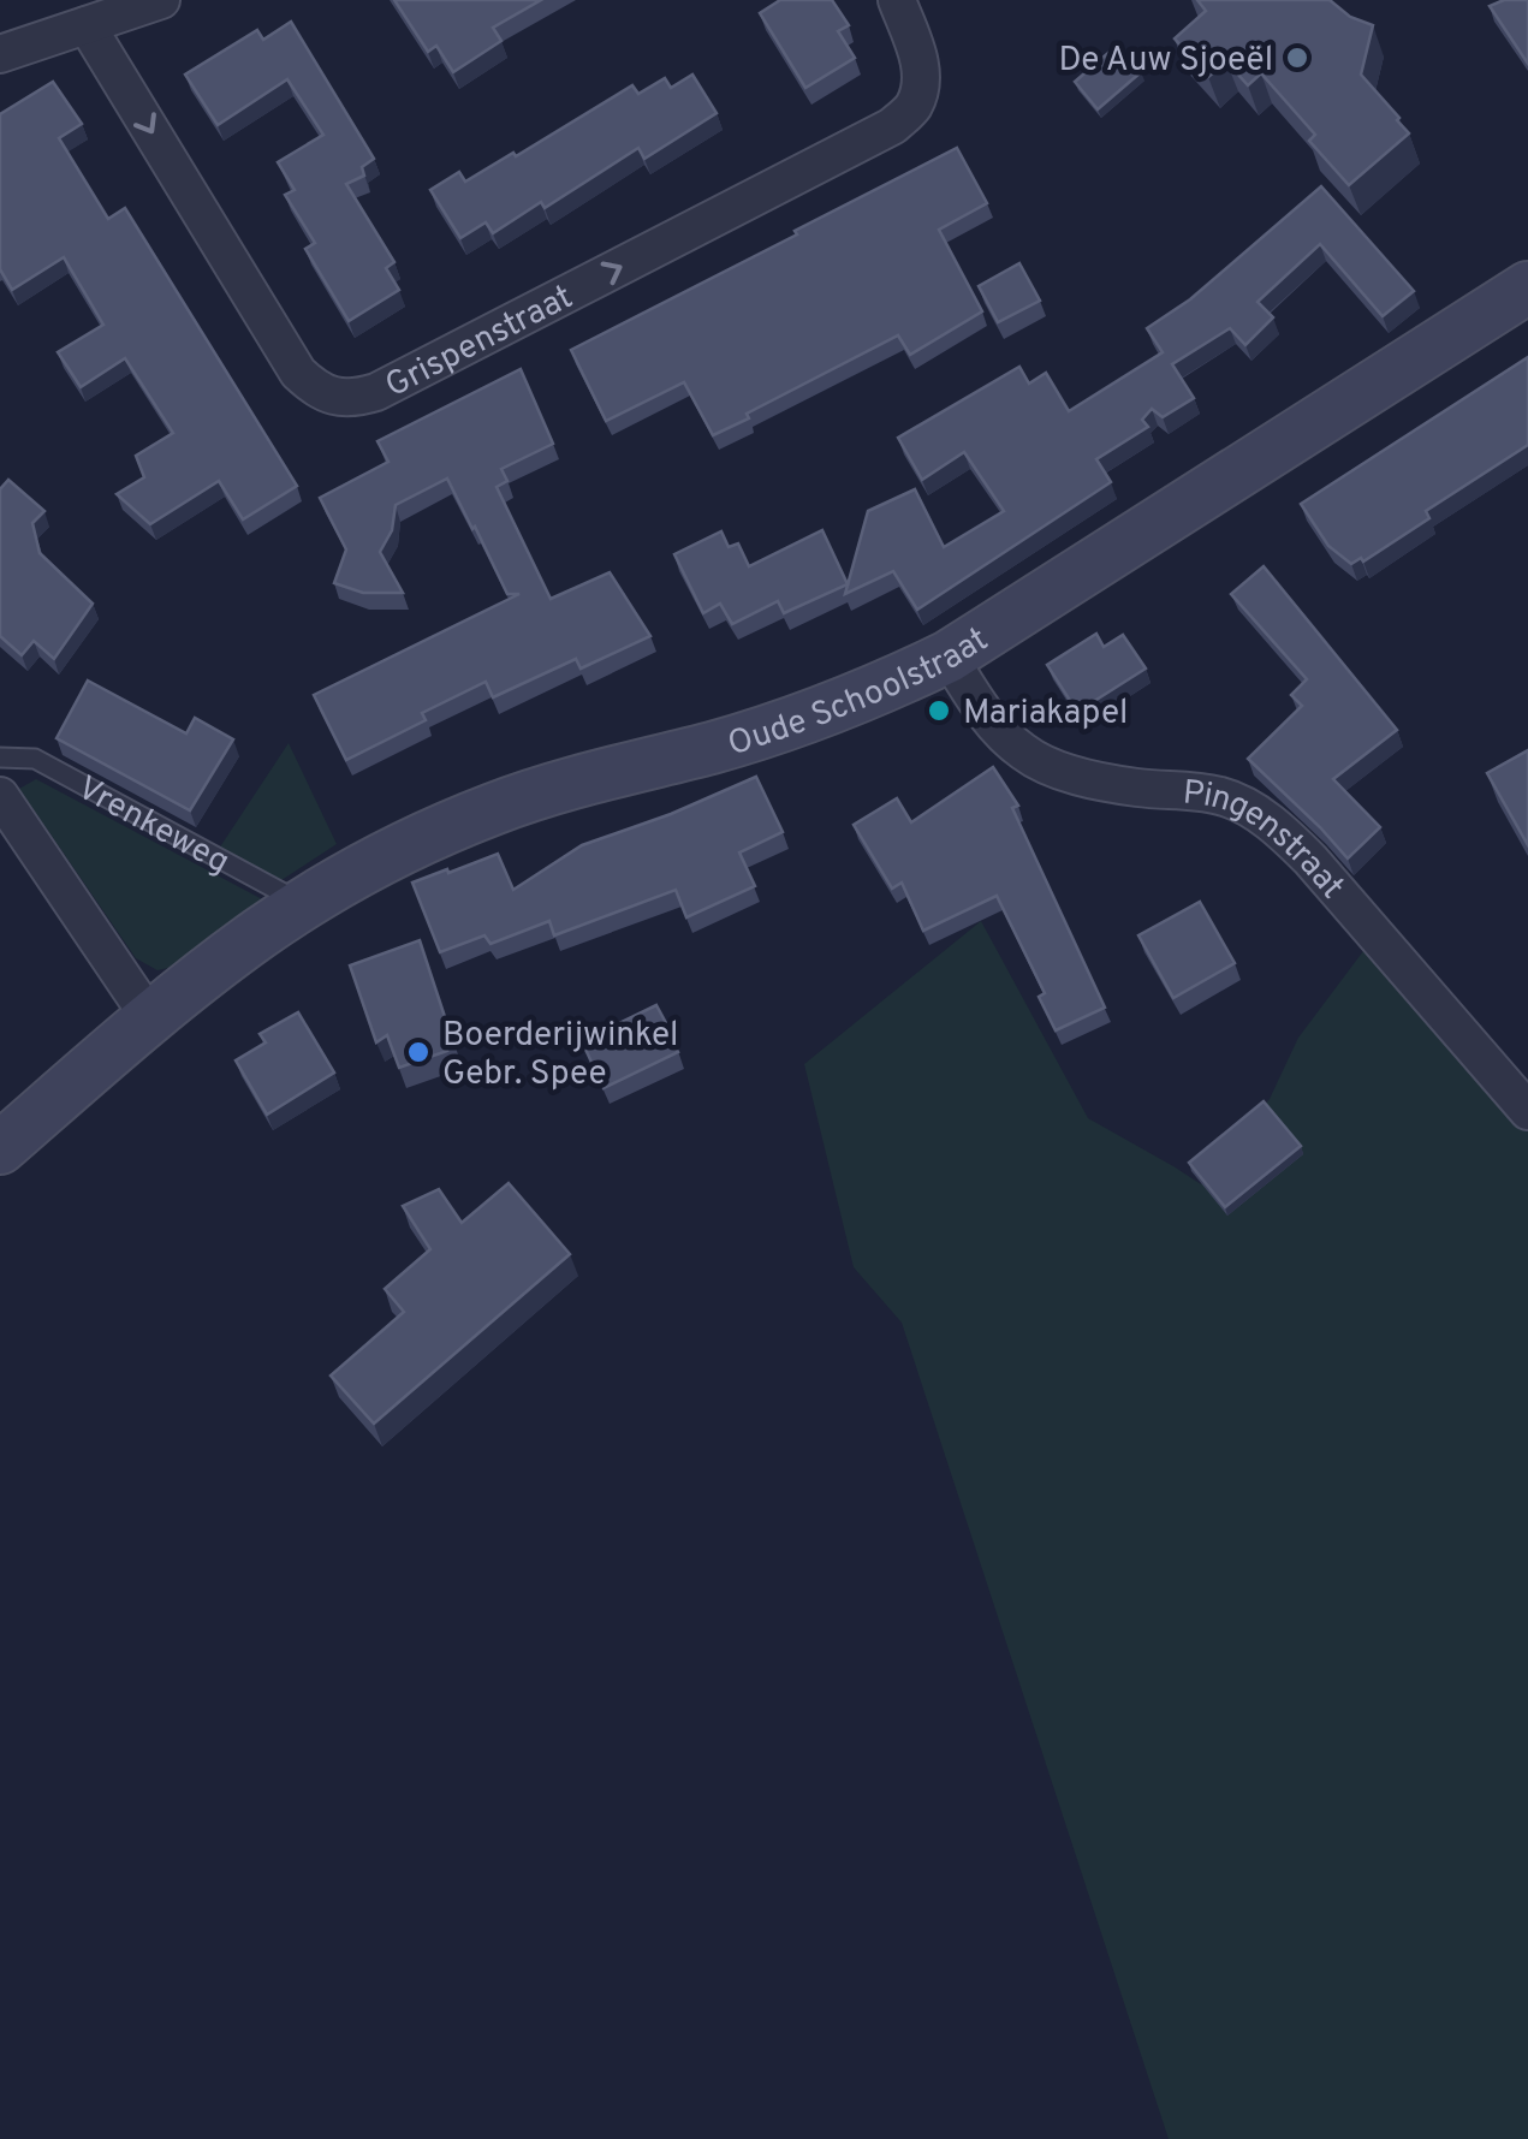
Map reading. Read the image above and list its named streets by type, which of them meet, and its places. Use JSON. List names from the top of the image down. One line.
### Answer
{"streets":{"street":["Grispenstraat","Oude Schoolstraat","Pingenstraat"],"lane":["Vrenkeweg"]},"crossings":[["Oude Schoolstraat","Vrenkeweg"],["Oude Schoolstraat","Pingenstraat"]],"places":["De Auw Sjoeël","Mariakapel","Boerderijwinkel Gebr. Spee"]}
